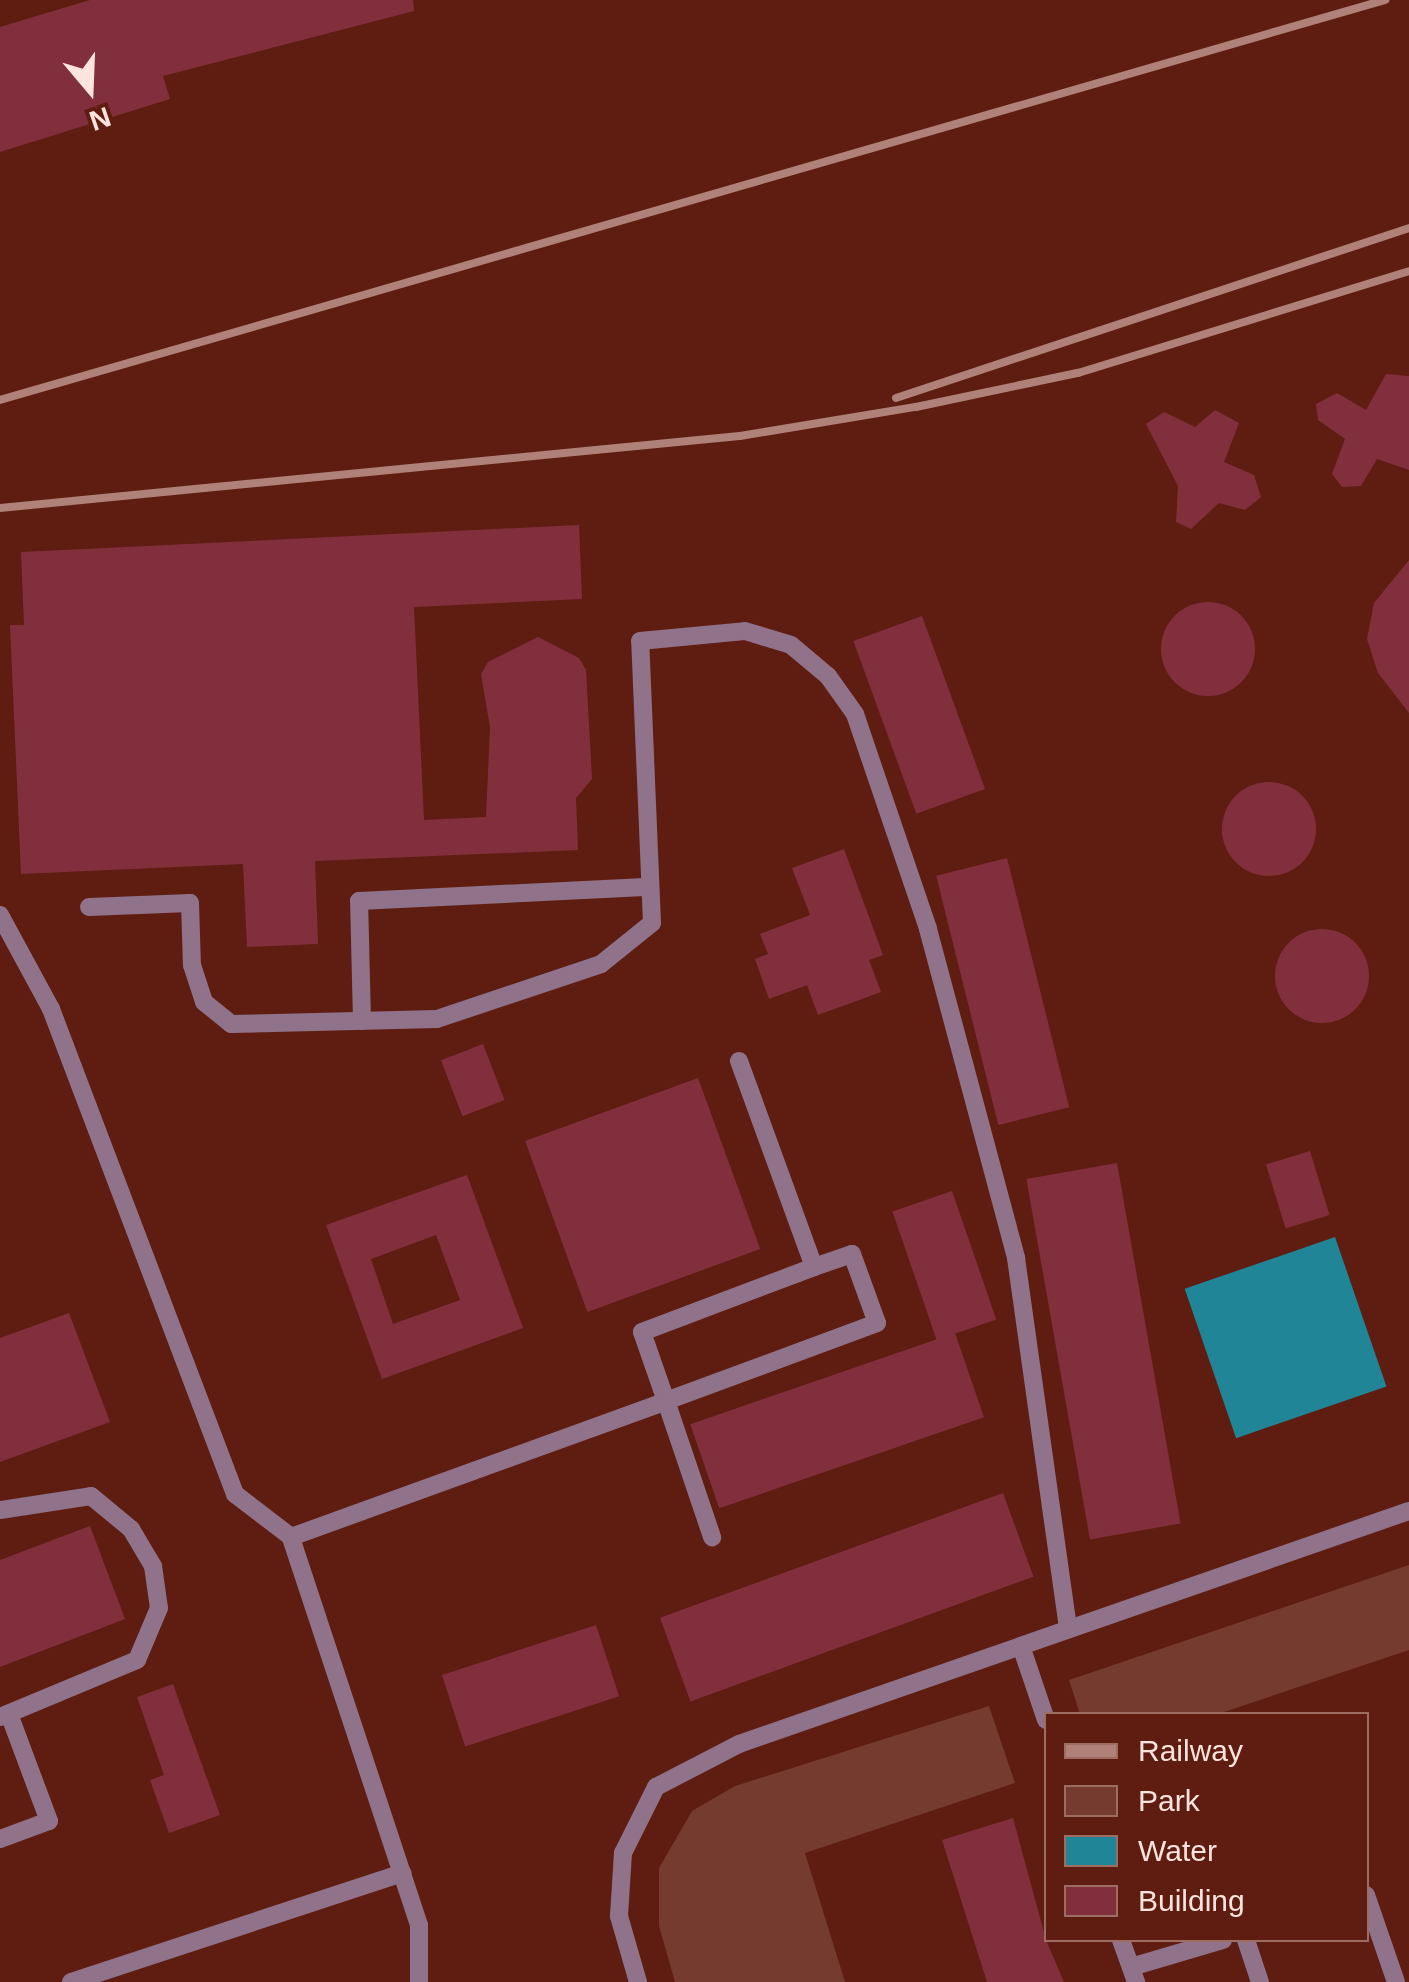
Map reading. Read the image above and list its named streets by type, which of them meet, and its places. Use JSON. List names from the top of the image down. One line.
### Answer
{"legend":["Railway","Park","Water","Building"],"north":"bottom"}
